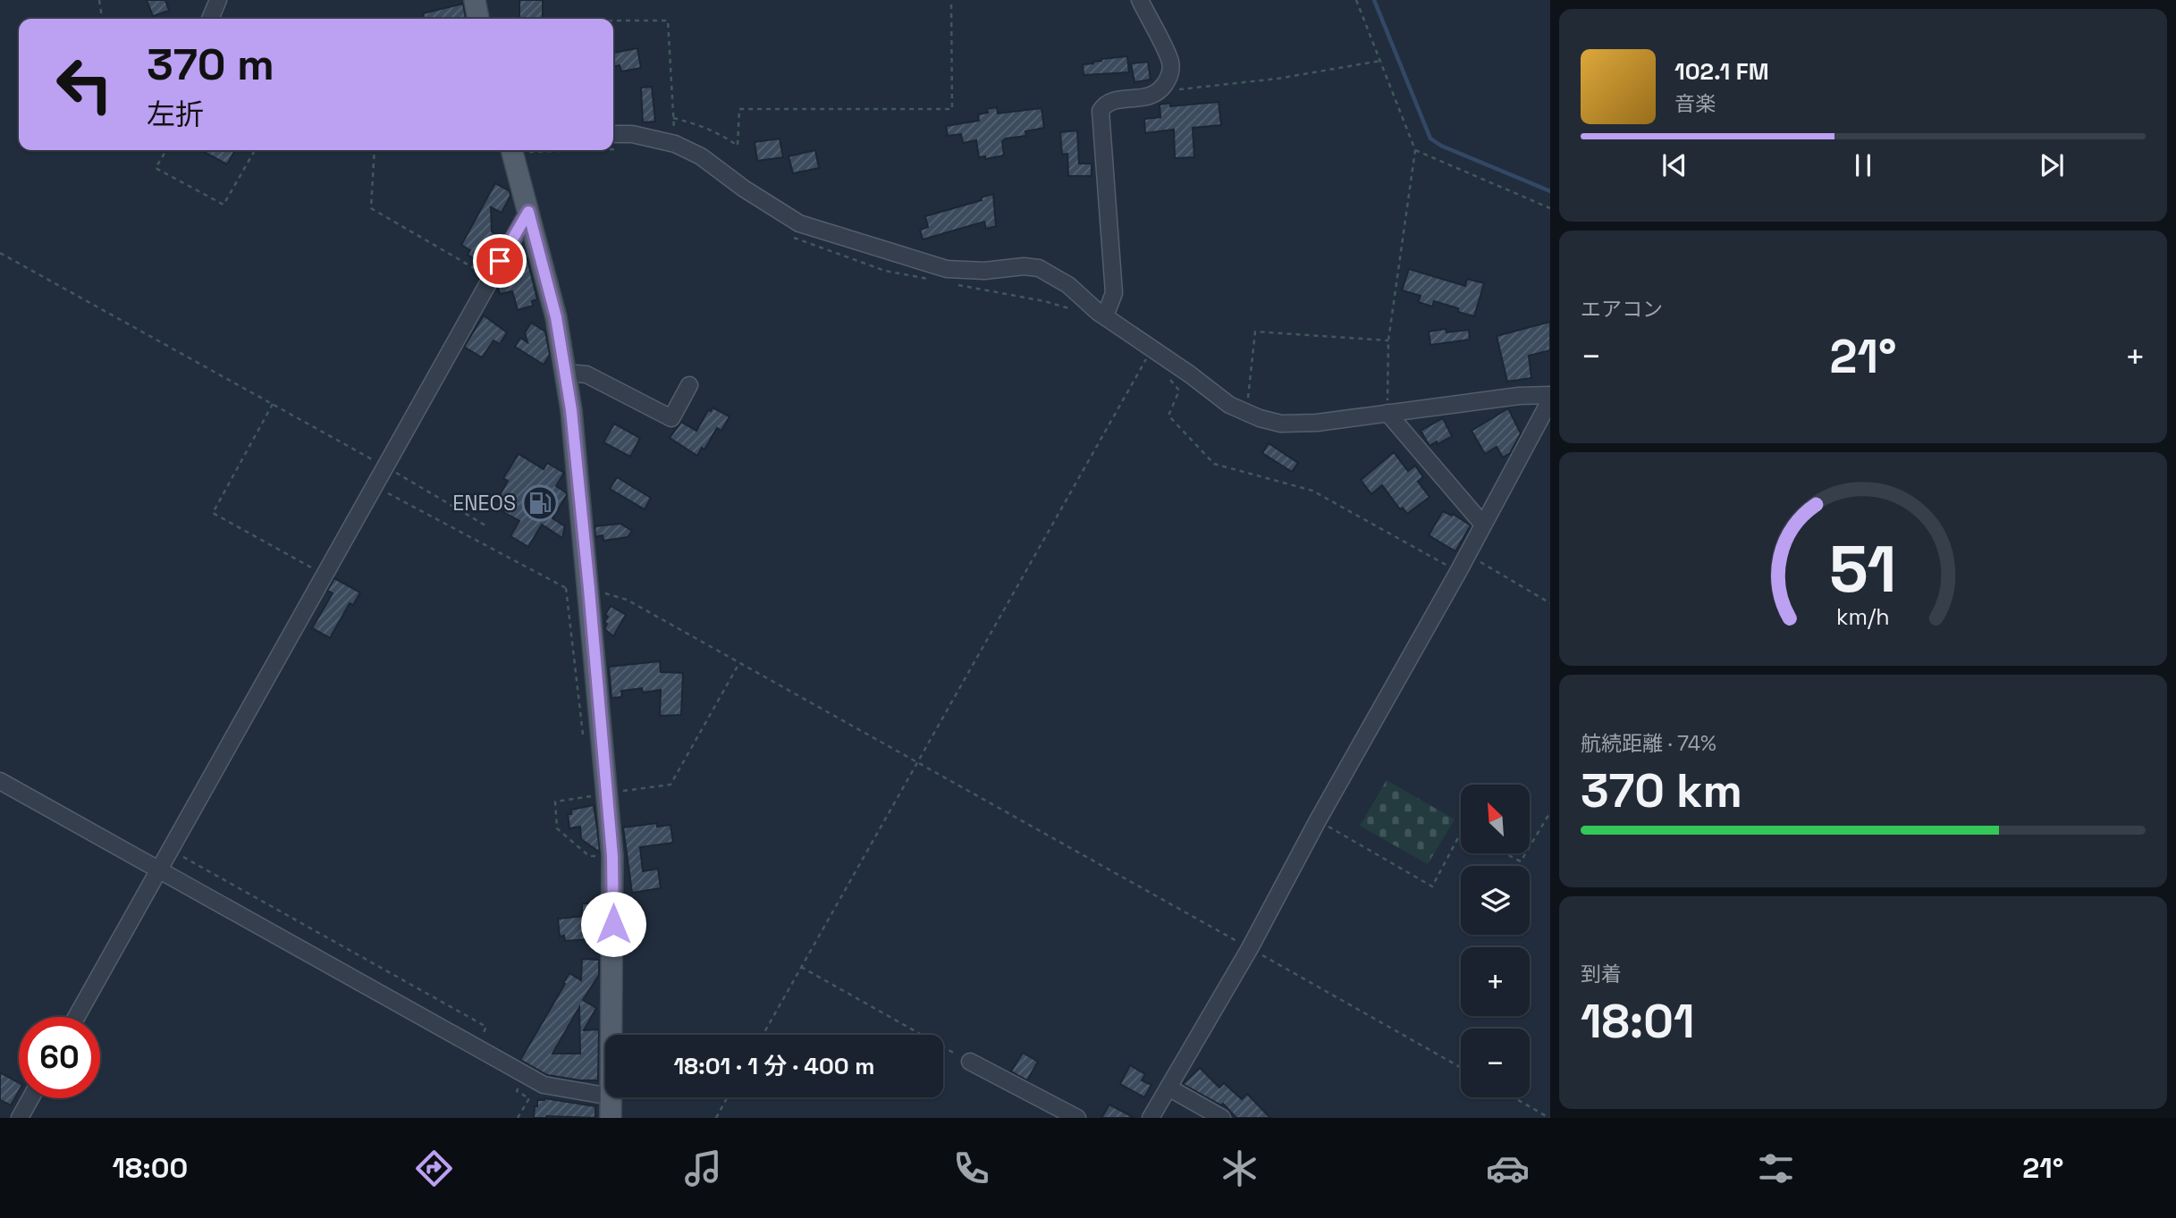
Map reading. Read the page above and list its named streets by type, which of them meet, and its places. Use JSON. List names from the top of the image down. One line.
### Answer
{"places":{"fuel station":["ENEOS"]},"north":"top left","page":{"turn":["370 m","左折"],"song":["102.1 FM","音楽"],"tile":["エアコン",["航続距離 · 74%","370 km"],["到着","18:01"]],"heat":["−","21°","+"],"map_buttons":["+","−"],"limit":"60","trip":"18:01 · 1 分 · 400 m","tabs":["18:00","21°"],"gauge":["51","km/h"]}}
